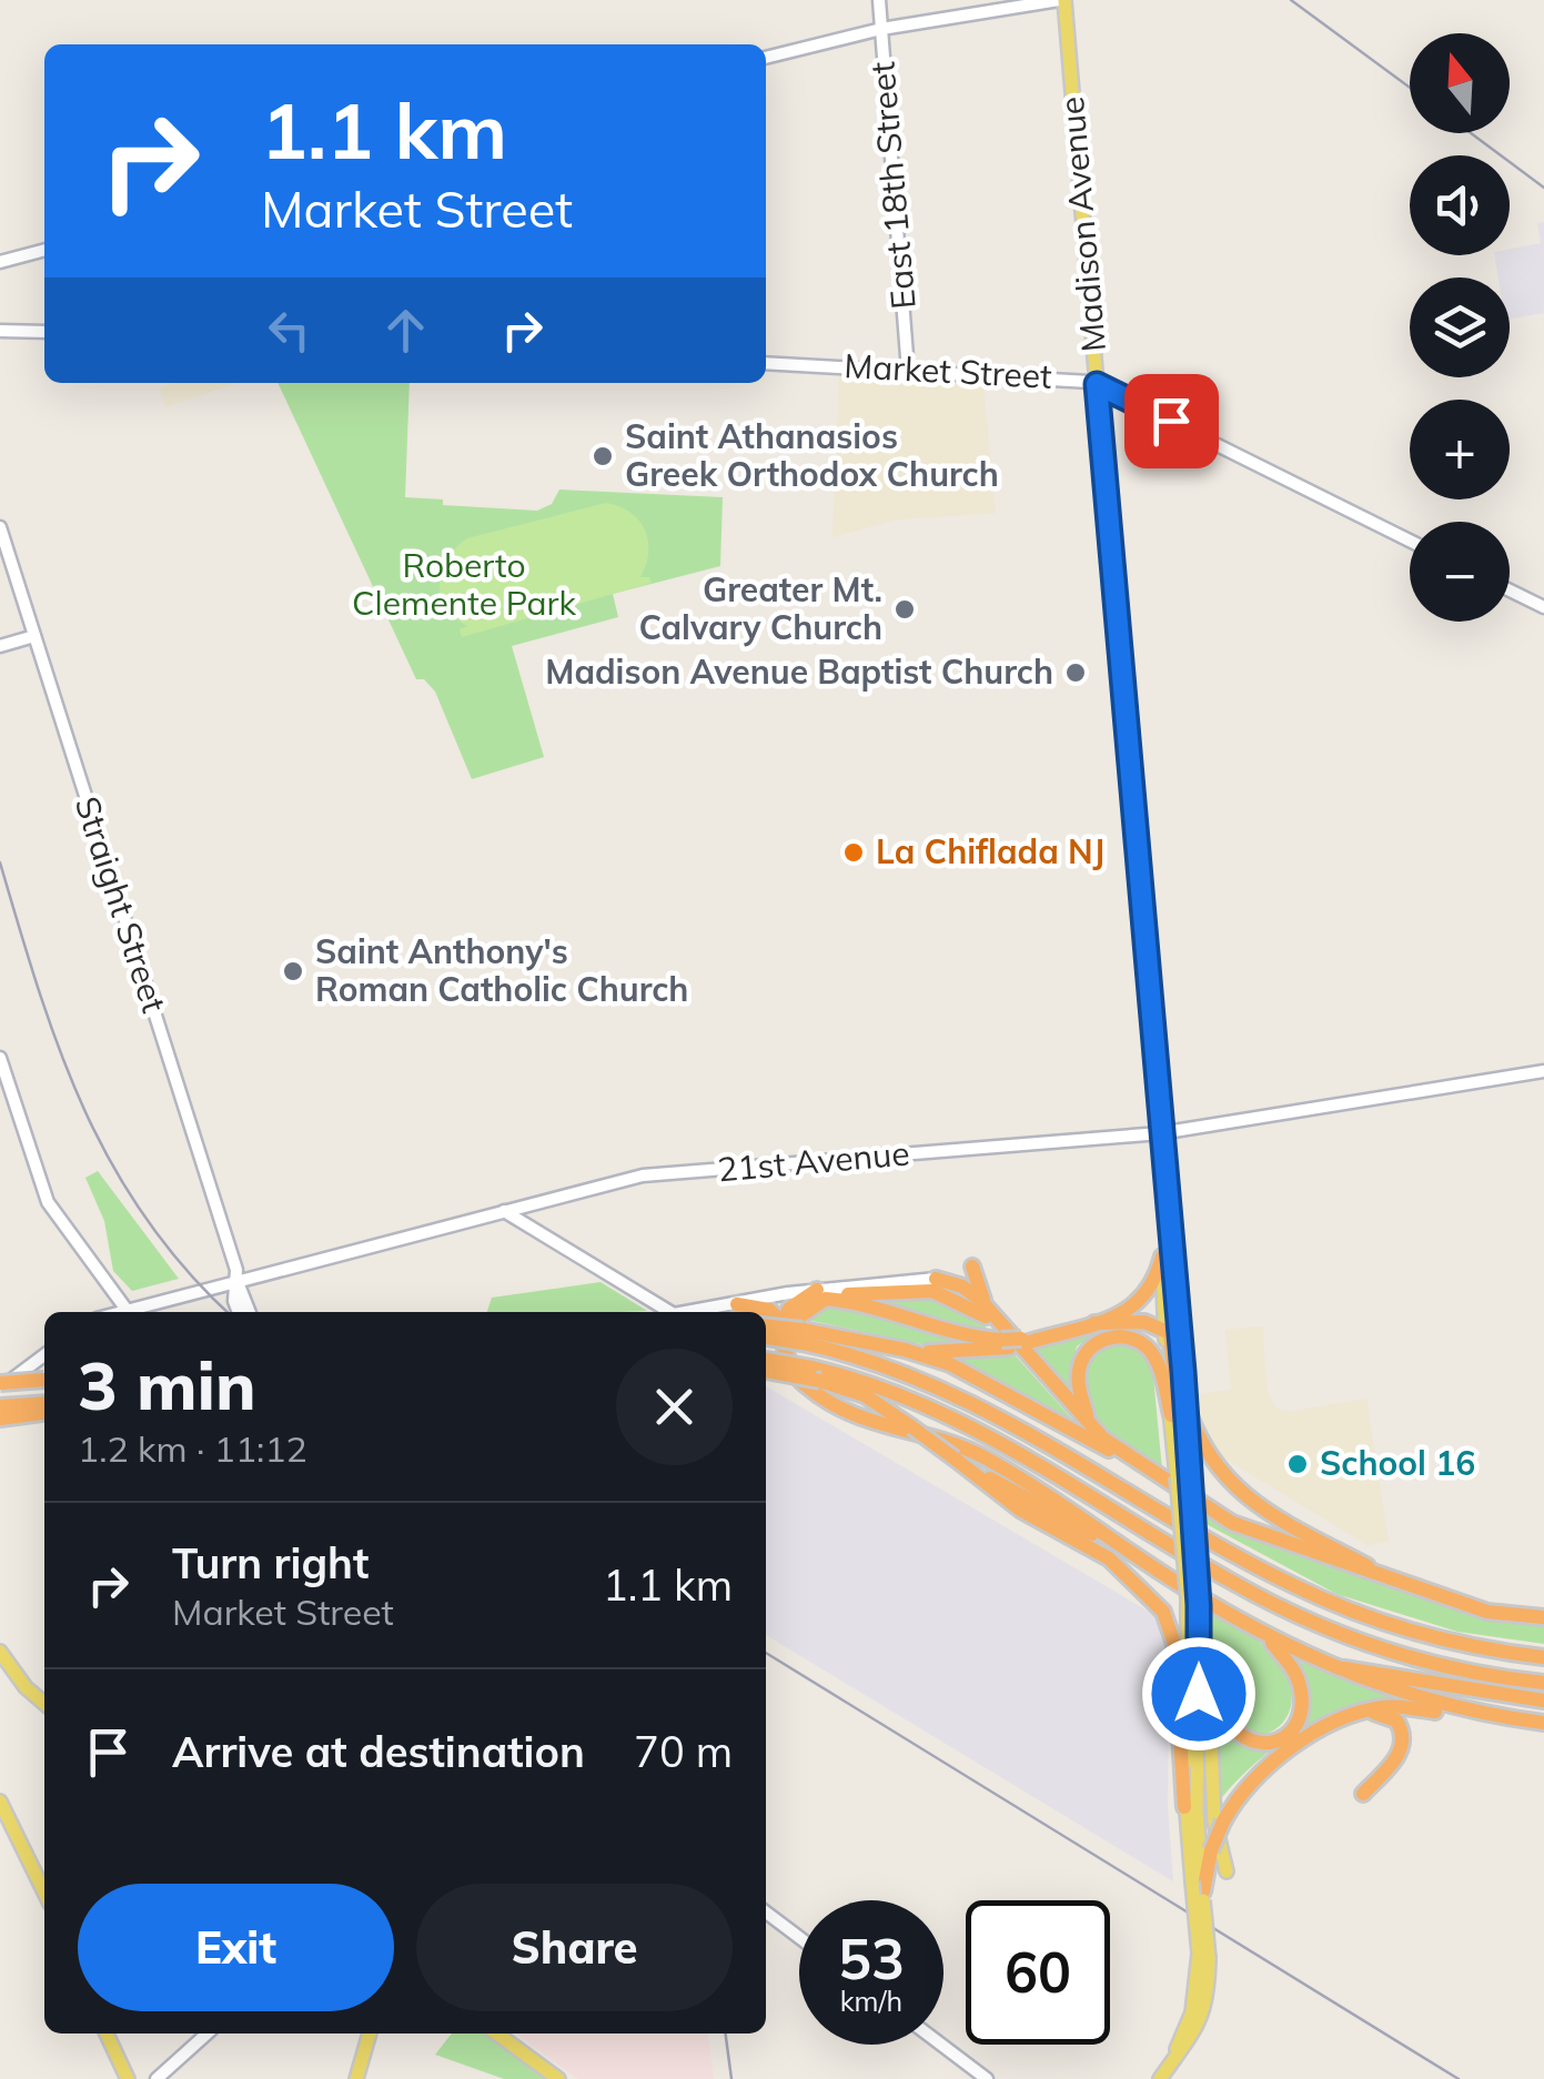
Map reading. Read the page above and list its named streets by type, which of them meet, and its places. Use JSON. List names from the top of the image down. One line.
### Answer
{"streets":{"main road":["Madison Avenue"],"street":["East 18th Street","Market Street","Straight Street","21st Avenue"]},"crossings":[["East 18th Street","Market Street"],["Madison Avenue","Market Street"],["Madison Avenue","21st Avenue"],["Straight Street","21st Avenue"]],"parks":["Roberto Clemente Park"],"places":["Saint Athanasios Greek Orthodox Church","Greater Mt. Calvary Church","Madison Avenue Baptist Church","La Chiflada NJ","Saint Anthony's Roman Catholic Church","School 16"],"north":"top","page":{"map_buttons":["+","−"],"turn":["1.1 km","Market Street"],"heading":["3 min","1.2 km · 11:12"],"list":[{"name":"Turn right","note":"Market Street","value":"1.1 km"},{"name":"Arrive at destination","value":"70 m"}],"buttons":["Exit","Share"],"speed":"53 km/h","limit":"60"}}
